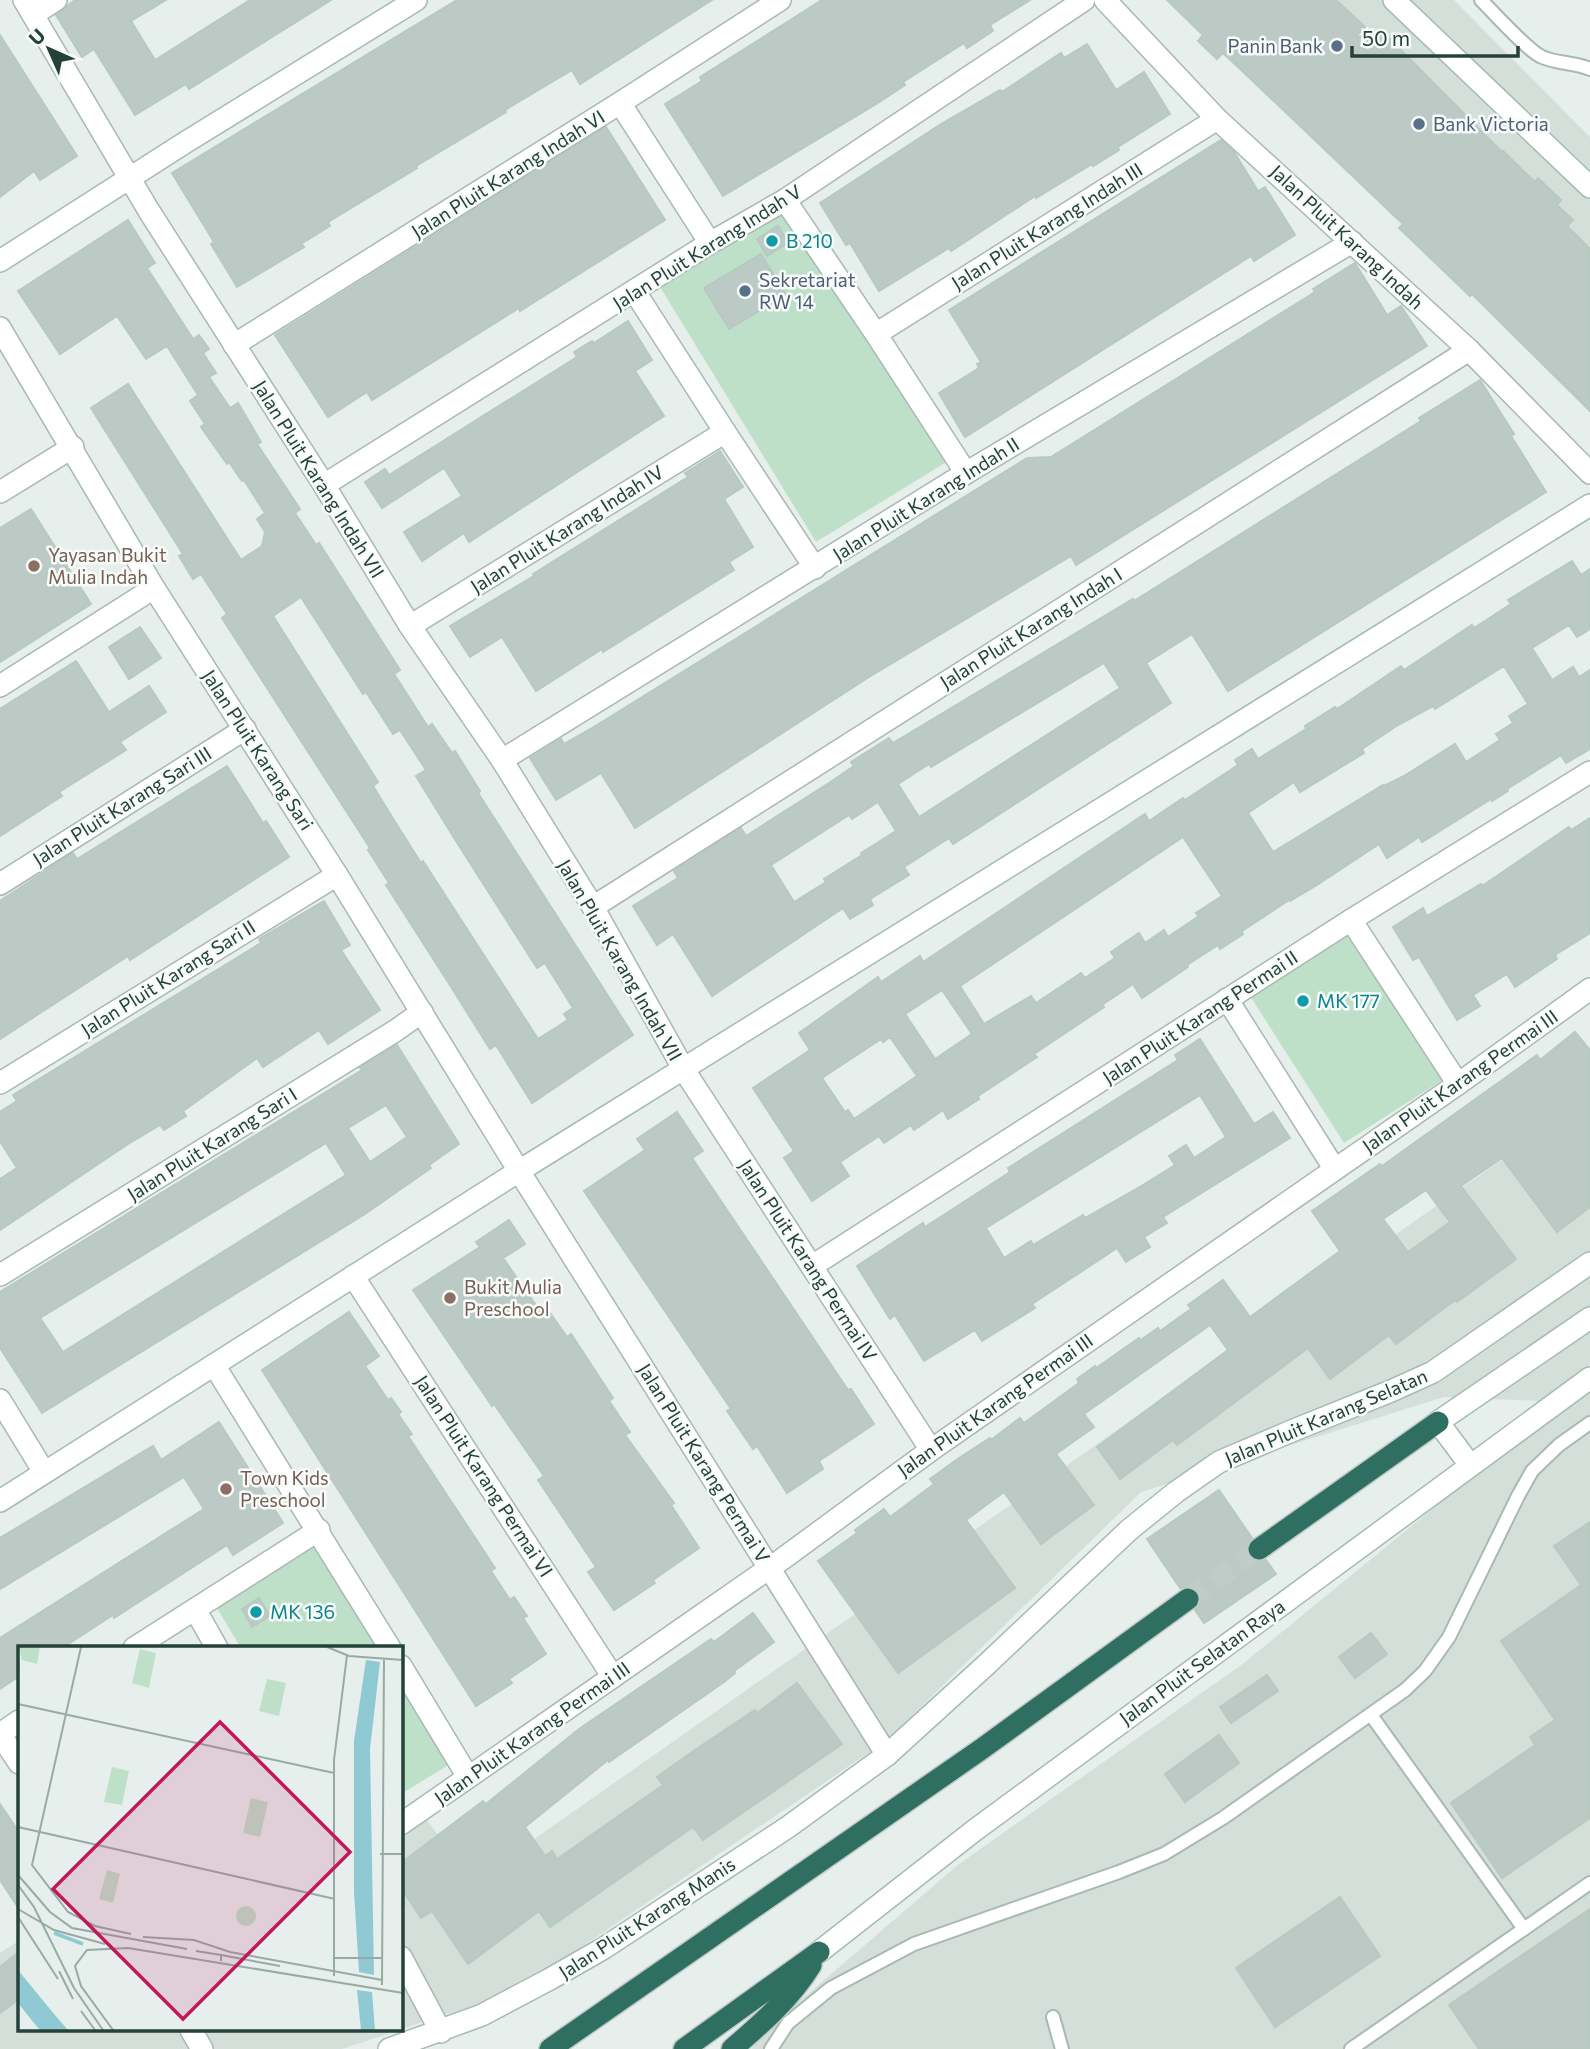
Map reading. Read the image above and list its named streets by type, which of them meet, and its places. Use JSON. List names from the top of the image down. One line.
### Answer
{"streets":{"street":["Jalan Pluit Karang Indah VI","Jalan Pluit Karang Indah III","Jalan Pluit Karang Indah","Jalan Pluit Karang Indah V","Jalan Pluit Karang Indah VII","Jalan Pluit Karang Indah II","Jalan Pluit Karang Indah IV","Jalan Pluit Karang Indah I","Jalan Pluit Karang Sari","Jalan Pluit Karang Sari III","Jalan Pluit Karang Sari II","Jalan Pluit Karang Permai II","Jalan Pluit Karang Permai III","Jalan Pluit Karang Sari I","Jalan Pluit Karang Permai IV","Jalan Pluit Karang Selatan","Jalan Pluit Karang Permai V","Jalan Pluit Karang Permai VI","Jalan Pluit Selatan Raya","Jalan Pluit Karang Manis"]},"crossings":[["Jalan Pluit Karang Indah VI","Jalan Pluit Karang Indah VII"],["Jalan Pluit Karang Indah III","Jalan Pluit Karang Indah"],["Jalan Pluit Karang Indah","Jalan Pluit Karang Indah II"],["Jalan Pluit Karang Indah","Jalan Pluit Karang Indah I"],["Jalan Pluit Karang Indah V","Jalan Pluit Karang Indah VII"],["Jalan Pluit Karang Indah VII","Jalan Pluit Karang Indah II"],["Jalan Pluit Karang Indah VII","Jalan Pluit Karang Indah IV"],["Jalan Pluit Karang Indah VII","Jalan Pluit Karang Indah I"],["Jalan Pluit Karang Indah VII","Jalan Pluit Karang Permai IV"],["Jalan Pluit Karang Sari","Jalan Pluit Karang Sari III"],["Jalan Pluit Karang Sari","Jalan Pluit Karang Sari II"],["Jalan Pluit Karang Sari","Jalan Pluit Karang Sari I"],["Jalan Pluit Karang Sari","Jalan Pluit Karang Permai V"],["Jalan Pluit Karang Permai II","Jalan Pluit Karang Permai IV"],["Jalan Pluit Karang Permai III","Jalan Pluit Karang Permai IV"],["Jalan Pluit Karang Permai III","Jalan Pluit Karang Permai V"],["Jalan Pluit Karang Permai III","Jalan Pluit Karang Permai VI"],["Jalan Pluit Karang Selatan","Jalan Pluit Karang Permai V"],["Jalan Pluit Karang Selatan","Jalan Pluit Karang Manis"],["Jalan Pluit Karang Permai V","Jalan Pluit Karang Manis"]],"places":["Panin Bank","Bank Victoria","B 210","Sekretariat RW 14","Yayasan Bukit Mulia Indah","MK 177","Bukit Mulia Preschool","Town Kids Preschool","MK 136"],"scale_bar":"50 m","north":"top left"}
